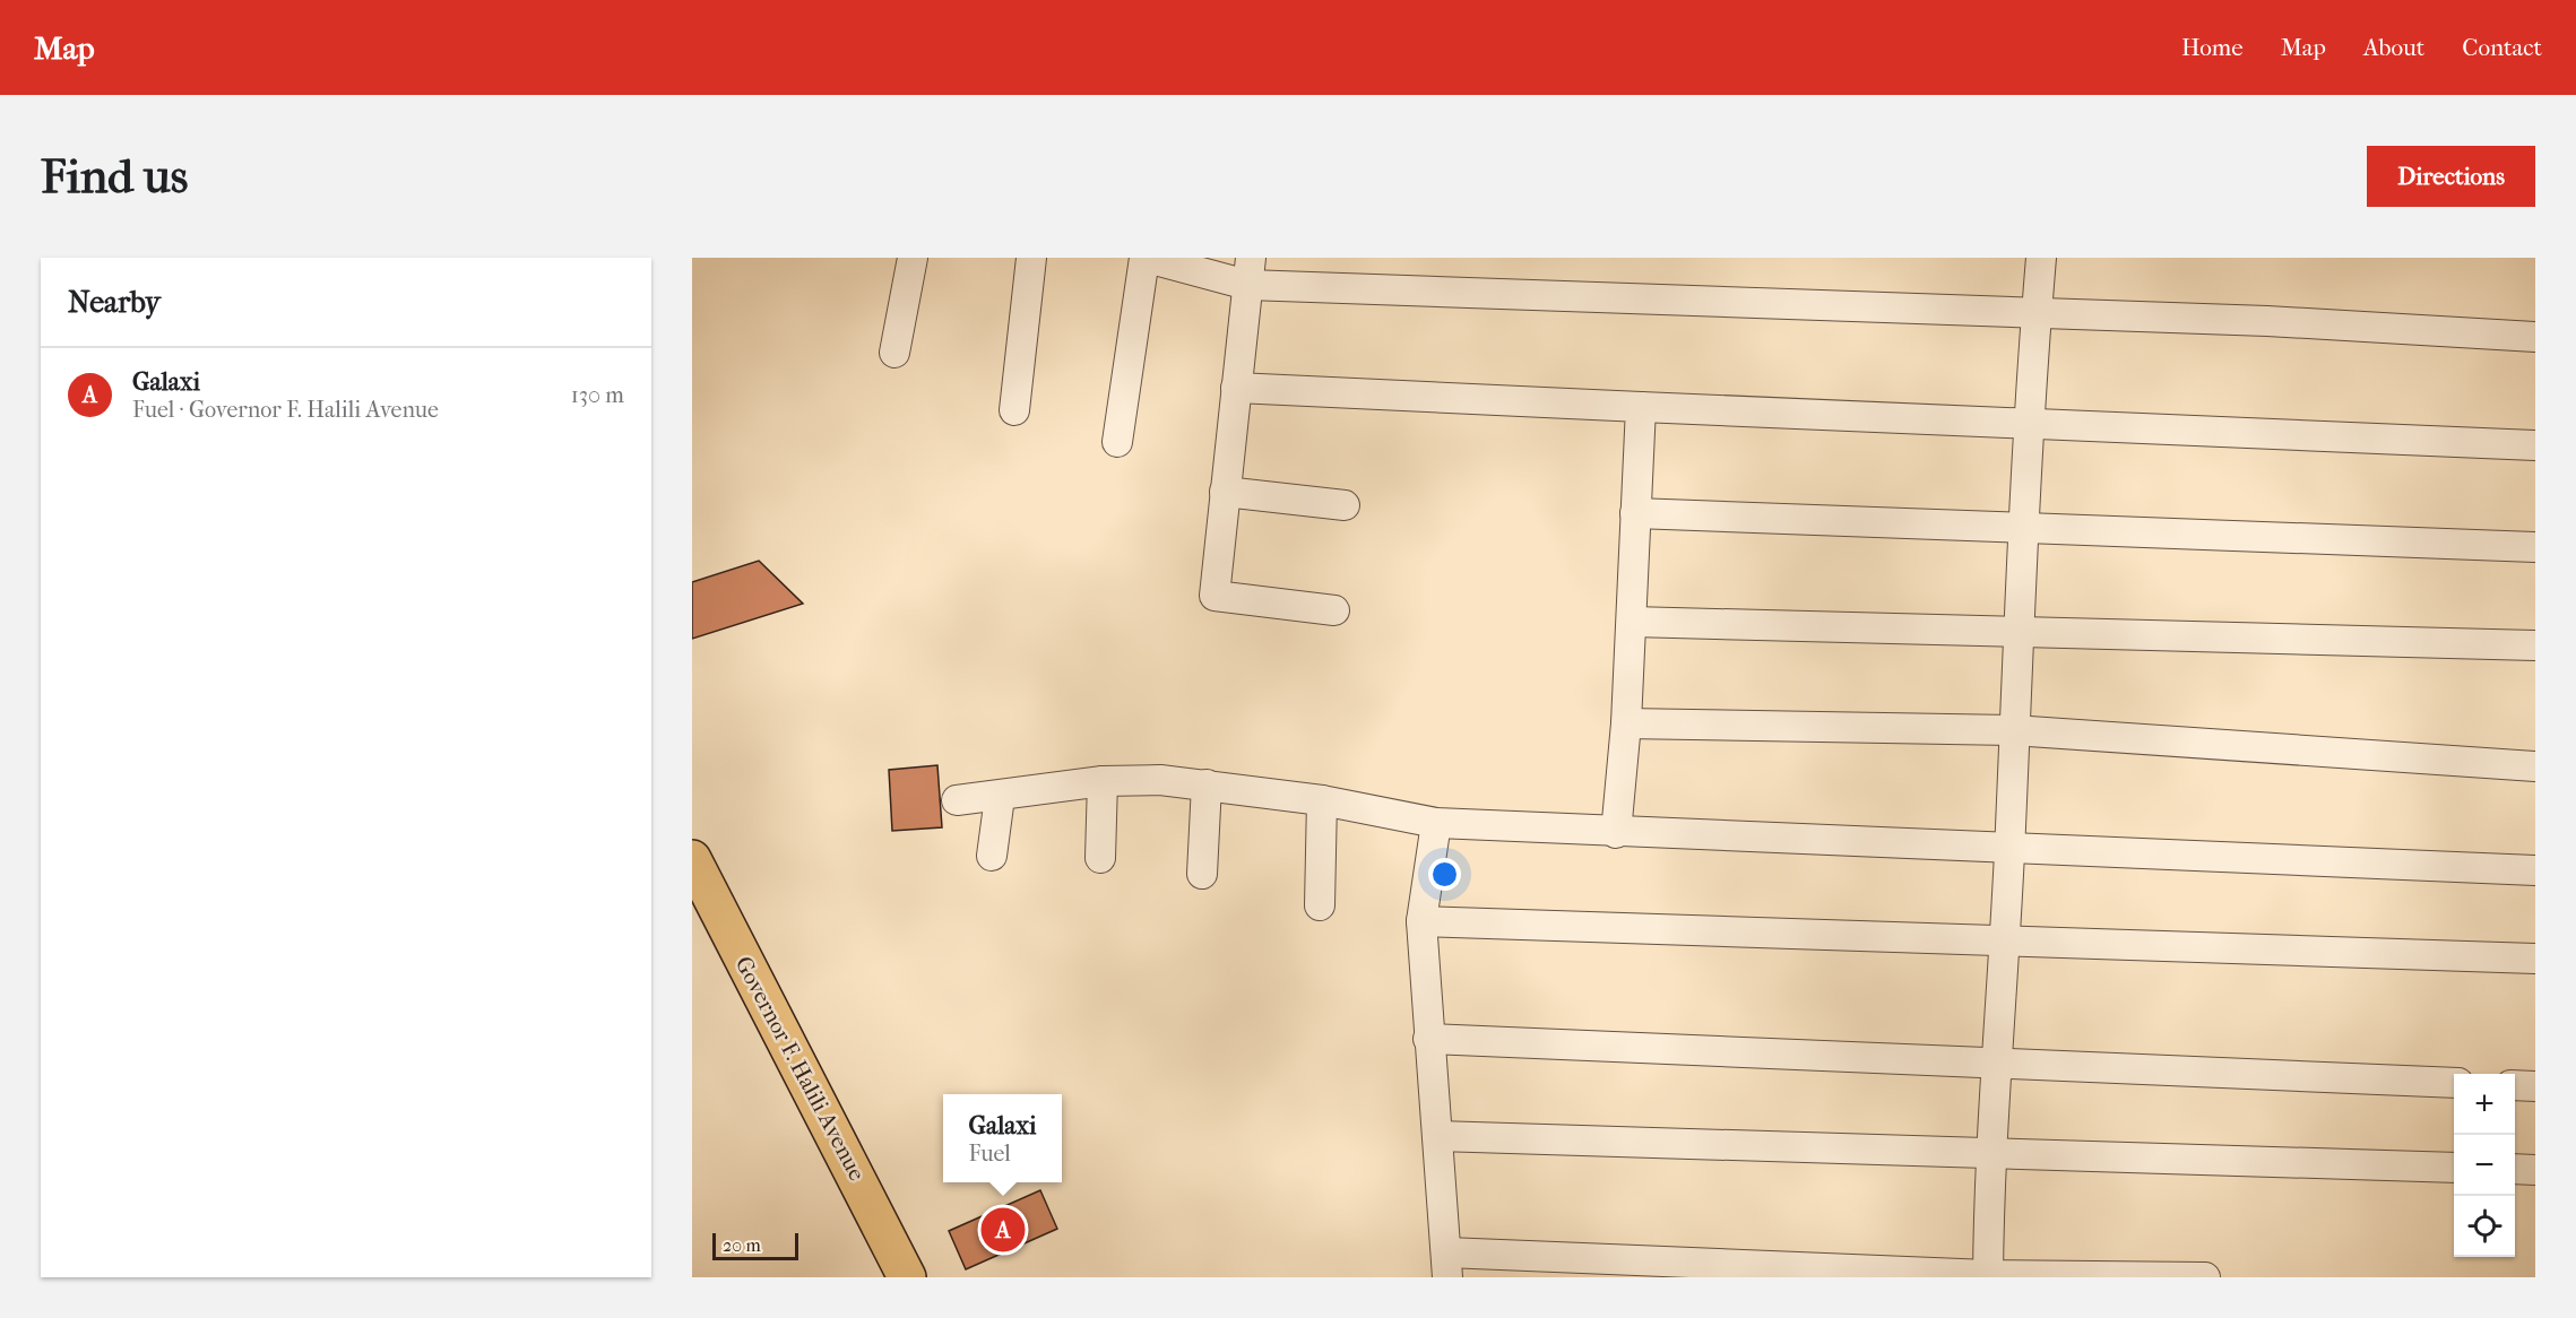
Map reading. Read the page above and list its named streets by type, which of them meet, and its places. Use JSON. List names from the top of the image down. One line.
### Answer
{"streets":{"main road":["Governor F. Halili Avenue"]},"scale_bar":"20 m","page":{"header":"Map","nav":["Home","Map","About","Contact"],"buttons":"Directions","title":"Find us","heading":"Nearby","list":[{"mark":"A","name":"Galaxi","note":"Fuel · Governor F. Halili Avenue","value":"130 m"}],"map_buttons":["+","−"],"popup":["Galaxi","Fuel"],"pins":"A","scale":"20 m"}}
